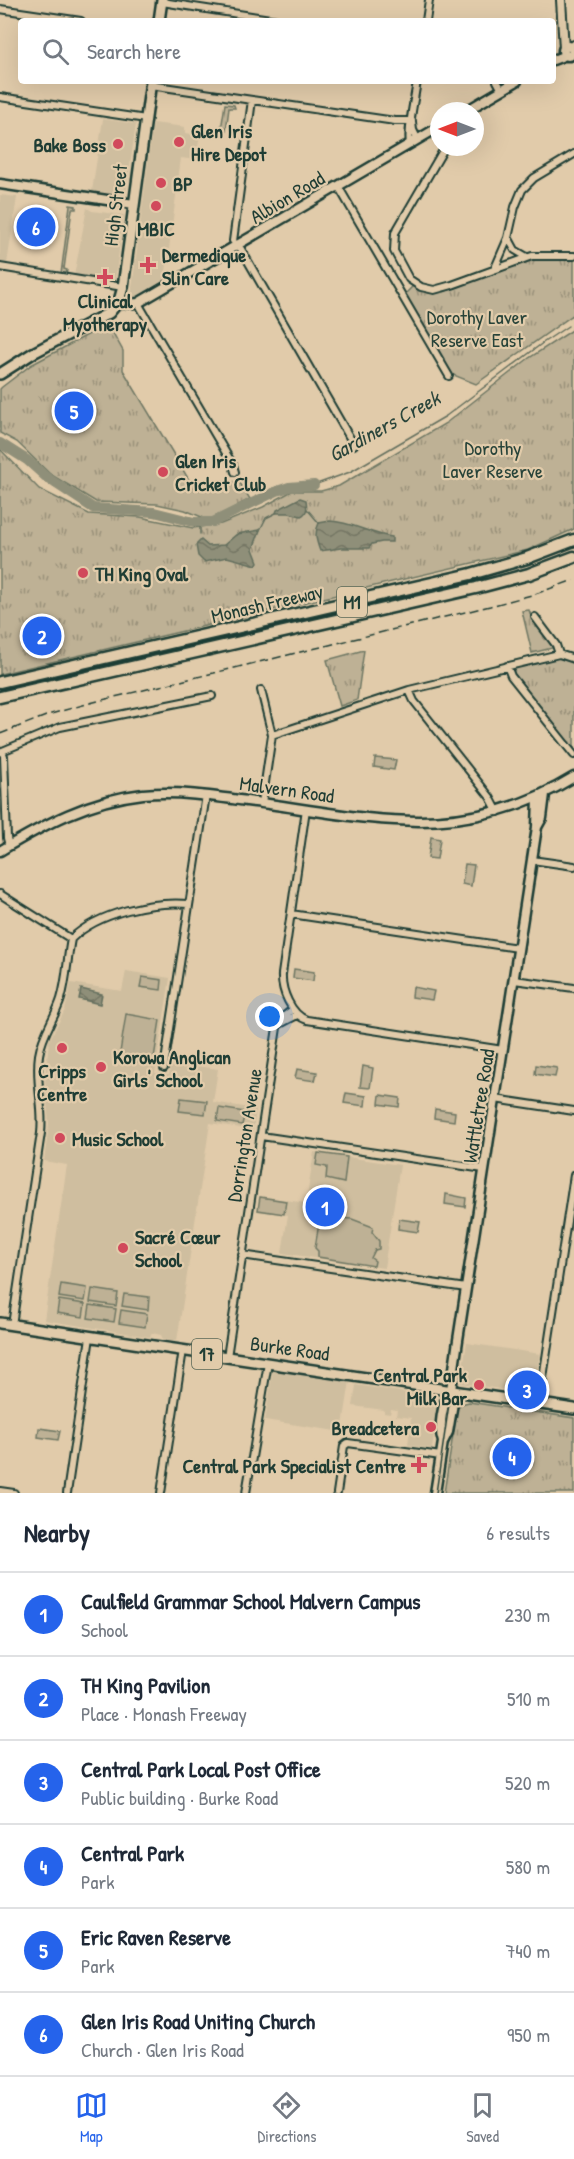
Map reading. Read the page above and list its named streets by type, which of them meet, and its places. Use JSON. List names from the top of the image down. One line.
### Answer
{"streets":{"highway":["M1","Monash Freeway"],"main road":["Albion Road","High Street","Malvern Road","Wattletree Road","Burke Road","17"],"street":["Dorrington Avenue"]},"crossings":[["Albion Road","High Street"],["Malvern Road","Wattletree Road"],["Wattletree Road","Burke Road"],["Dorrington Avenue","Burke Road"]],"water":["Gardiners Creek"],"parks":["Dorothy Laver Reserve East","Dorothy Laver Reserve"],"places":{"other":["Glen Iris Hire Depot","Bake Boss","BP","MBIC","Glen Iris Cricket Club","TH King Oval","Cripps Centre","Korowa Anglican Girls' School","Music School","Sacré Cœur School","Central Park Milk Bar","Breadcetera"],"health":["Dermedique Slin Care","Clinical Myotherapy","Central Park Specialist Centre"]},"north":"left","page":{"search":"Search here","pins":["6","5","2","1","3","4"],"heading":["Nearby","6 results"],"list":[{"mark":"1","name":"Caulfield Grammar School Malvern Campus","note":"School","value":"230 m"},{"mark":"2","name":"TH King Pavilion","note":"Place · Monash Freeway","value":"510 m"},{"mark":"3","name":"Central Park Local Post Office","note":"Public building · Burke Road","value":"520 m"},{"mark":"4","name":"Central Park","note":"Park","value":"580 m"},{"mark":"5","name":"Eric Raven Reserve","note":"Park","value":"740 m"},{"mark":"6","name":"Glen Iris Road Uniting Church","note":"Church · Glen Iris Road","value":"950 m"}],"nav":["Map","Directions","Saved"]}}
